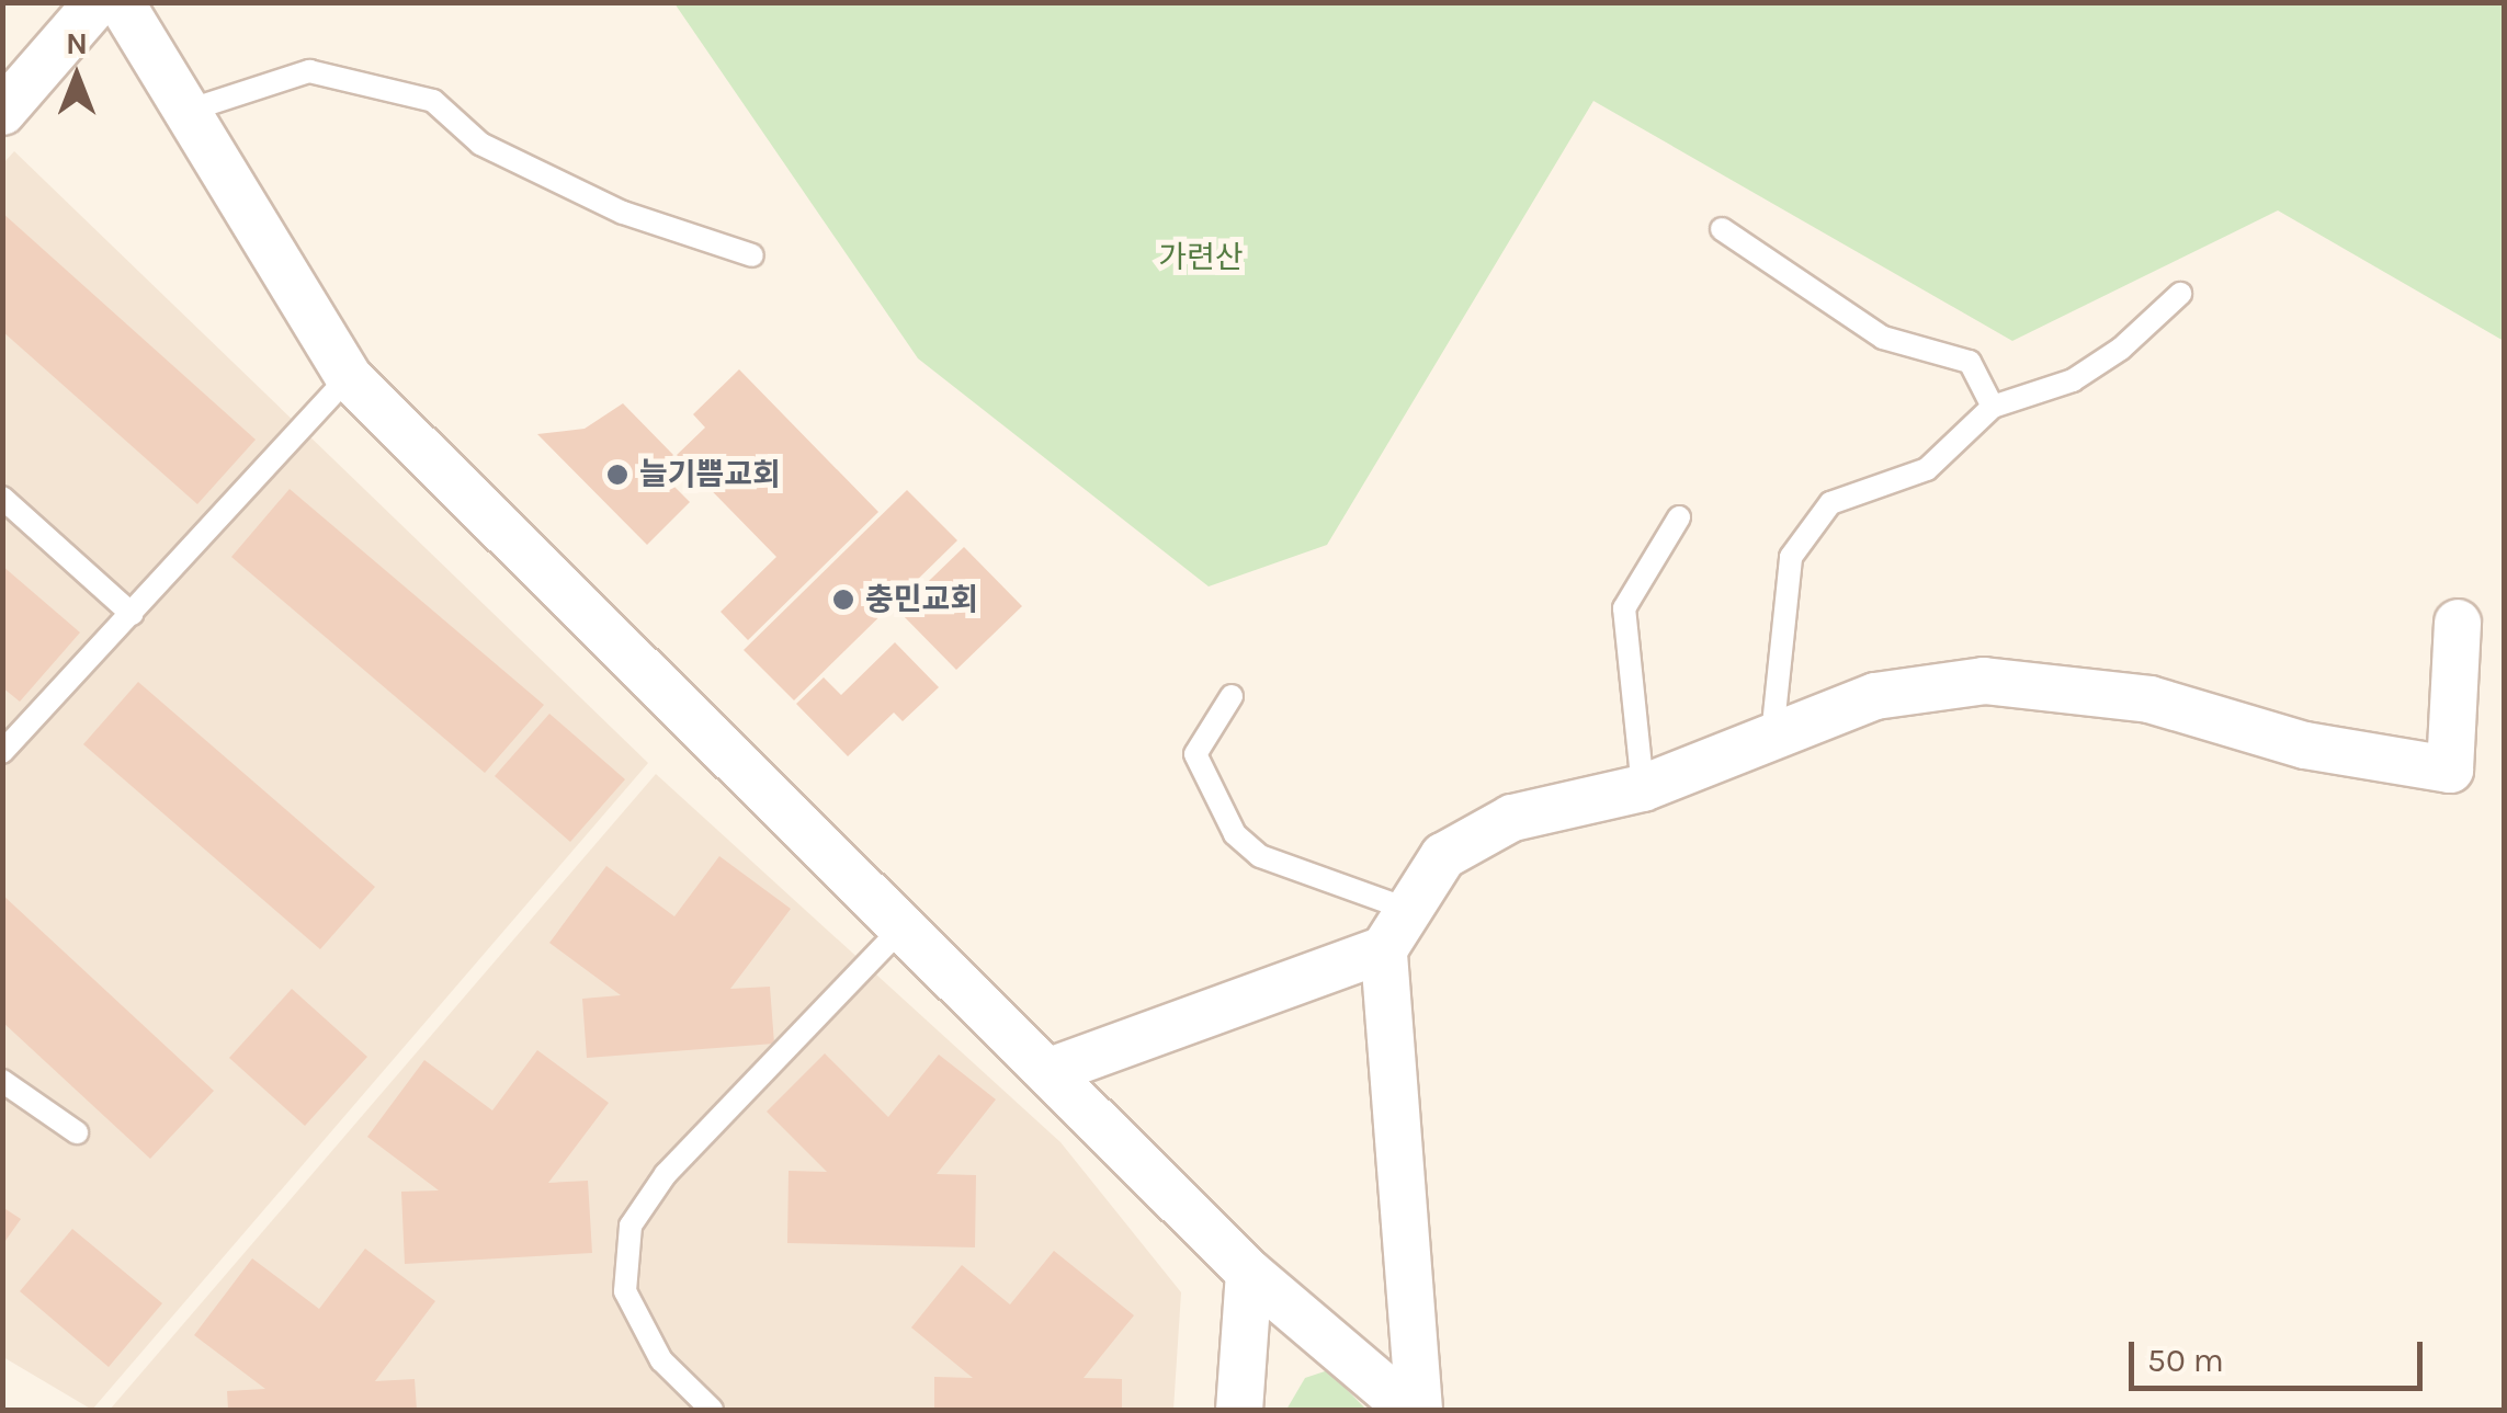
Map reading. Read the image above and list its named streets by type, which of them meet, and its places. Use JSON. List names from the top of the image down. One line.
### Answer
{"parks":["가련산"],"places":["늘기쁨교회","충민교회"],"scale_bar":"50 m","north":"top"}
